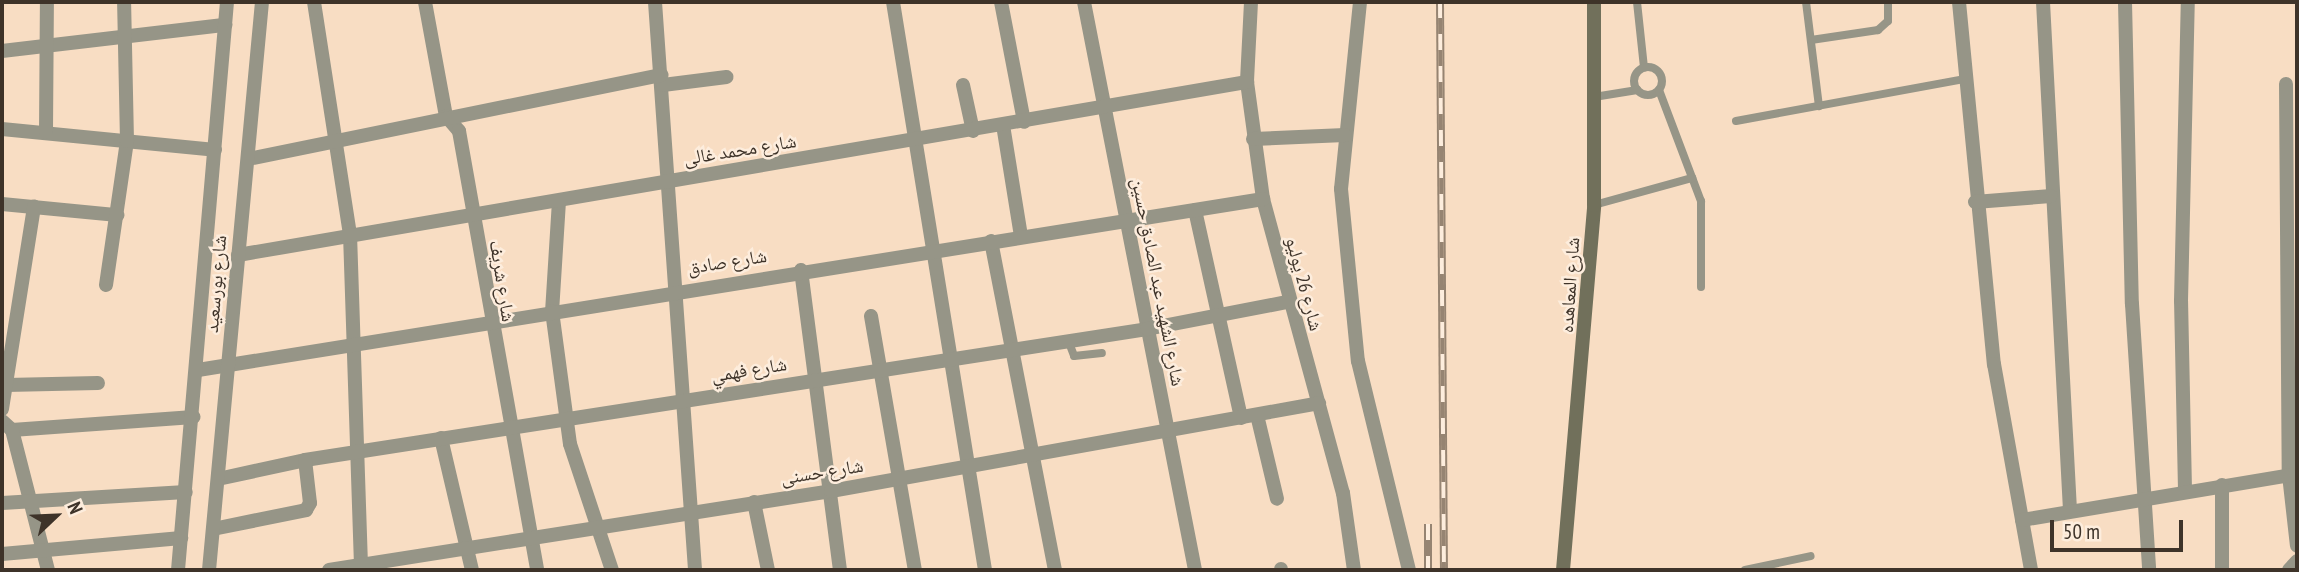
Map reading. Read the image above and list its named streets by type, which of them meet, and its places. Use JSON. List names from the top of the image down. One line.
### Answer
{"streets":{"main road":["شارع المعاهده"],"street":["شارع محمد غالى","شارع صادق","شارع شريف","شارع الشهيد عبد الصادق حسين","شارع بورسعيد","شارع 26 يوليو","شارع فهمي","شارع حسنى"]},"crossings":[["شارع محمد غالى","شارع شريف"],["شارع محمد غالى","شارع الشهيد عبد الصادق حسين"],["شارع محمد غالى","شارع بورسعيد"],["شارع محمد غالى","شارع 26 يوليو"],["شارع صادق","شارع شريف"],["شارع صادق","شارع الشهيد عبد الصادق حسين"],["شارع صادق","شارع بورسعيد"],["شارع صادق","شارع 26 يوليو"],["شارع شريف","شارع فهمي"],["شارع شريف","شارع حسنى"],["شارع الشهيد عبد الصادق حسين","شارع فهمي"],["شارع الشهيد عبد الصادق حسين","شارع حسنى"],["شارع بورسعيد","شارع فهمي"],["شارع 26 يوليو","شارع فهمي"],["شارع 26 يوليو","شارع حسنى"]],"scale_bar":"50 m","north":"top right"}
